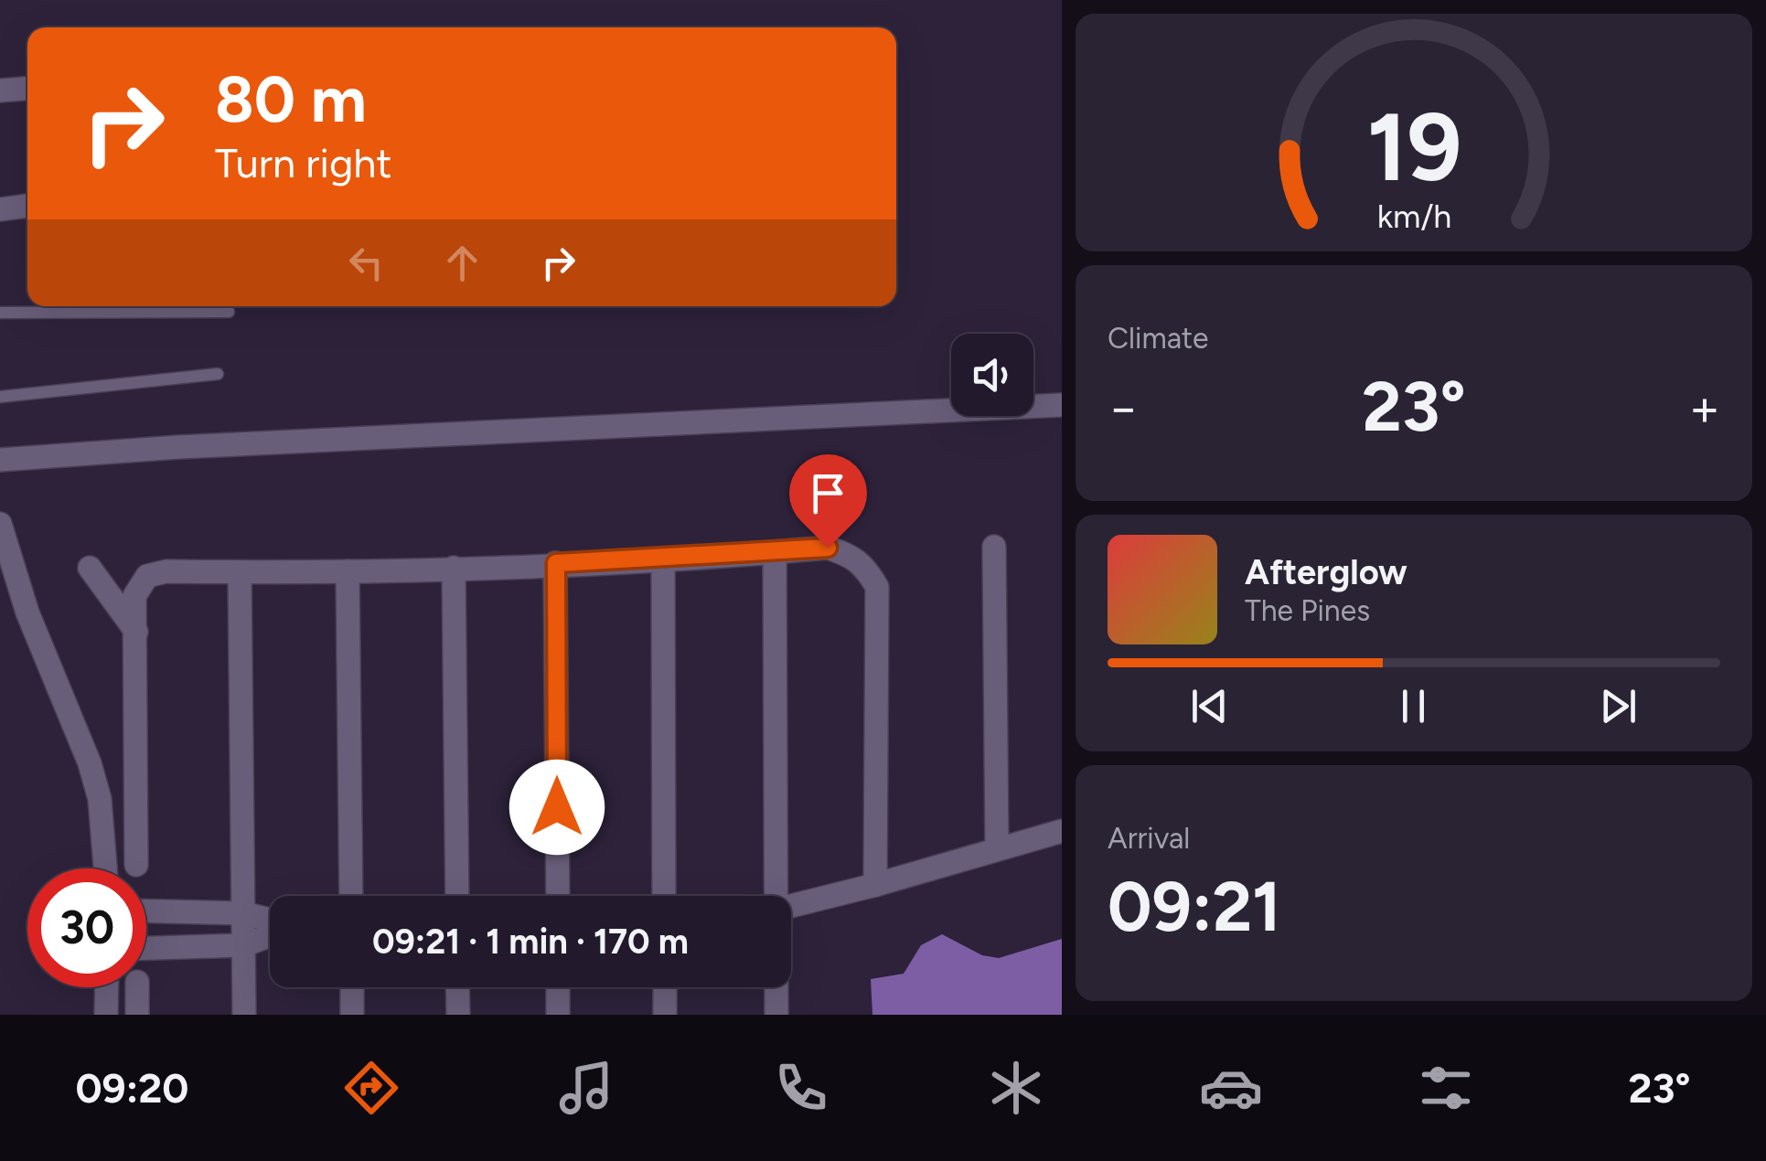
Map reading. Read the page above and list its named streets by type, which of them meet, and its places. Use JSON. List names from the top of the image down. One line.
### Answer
{"page":{"turn":["80 m","Turn right"],"tile":["Climate",["Arrival","09:21"]],"heat":["−","23°","+"],"song":["Afterglow","The Pines"],"limit":"30","trip":"09:21 · 1 min · 170 m","tabs":["09:20","23°"],"gauge":["19","km/h"]}}
